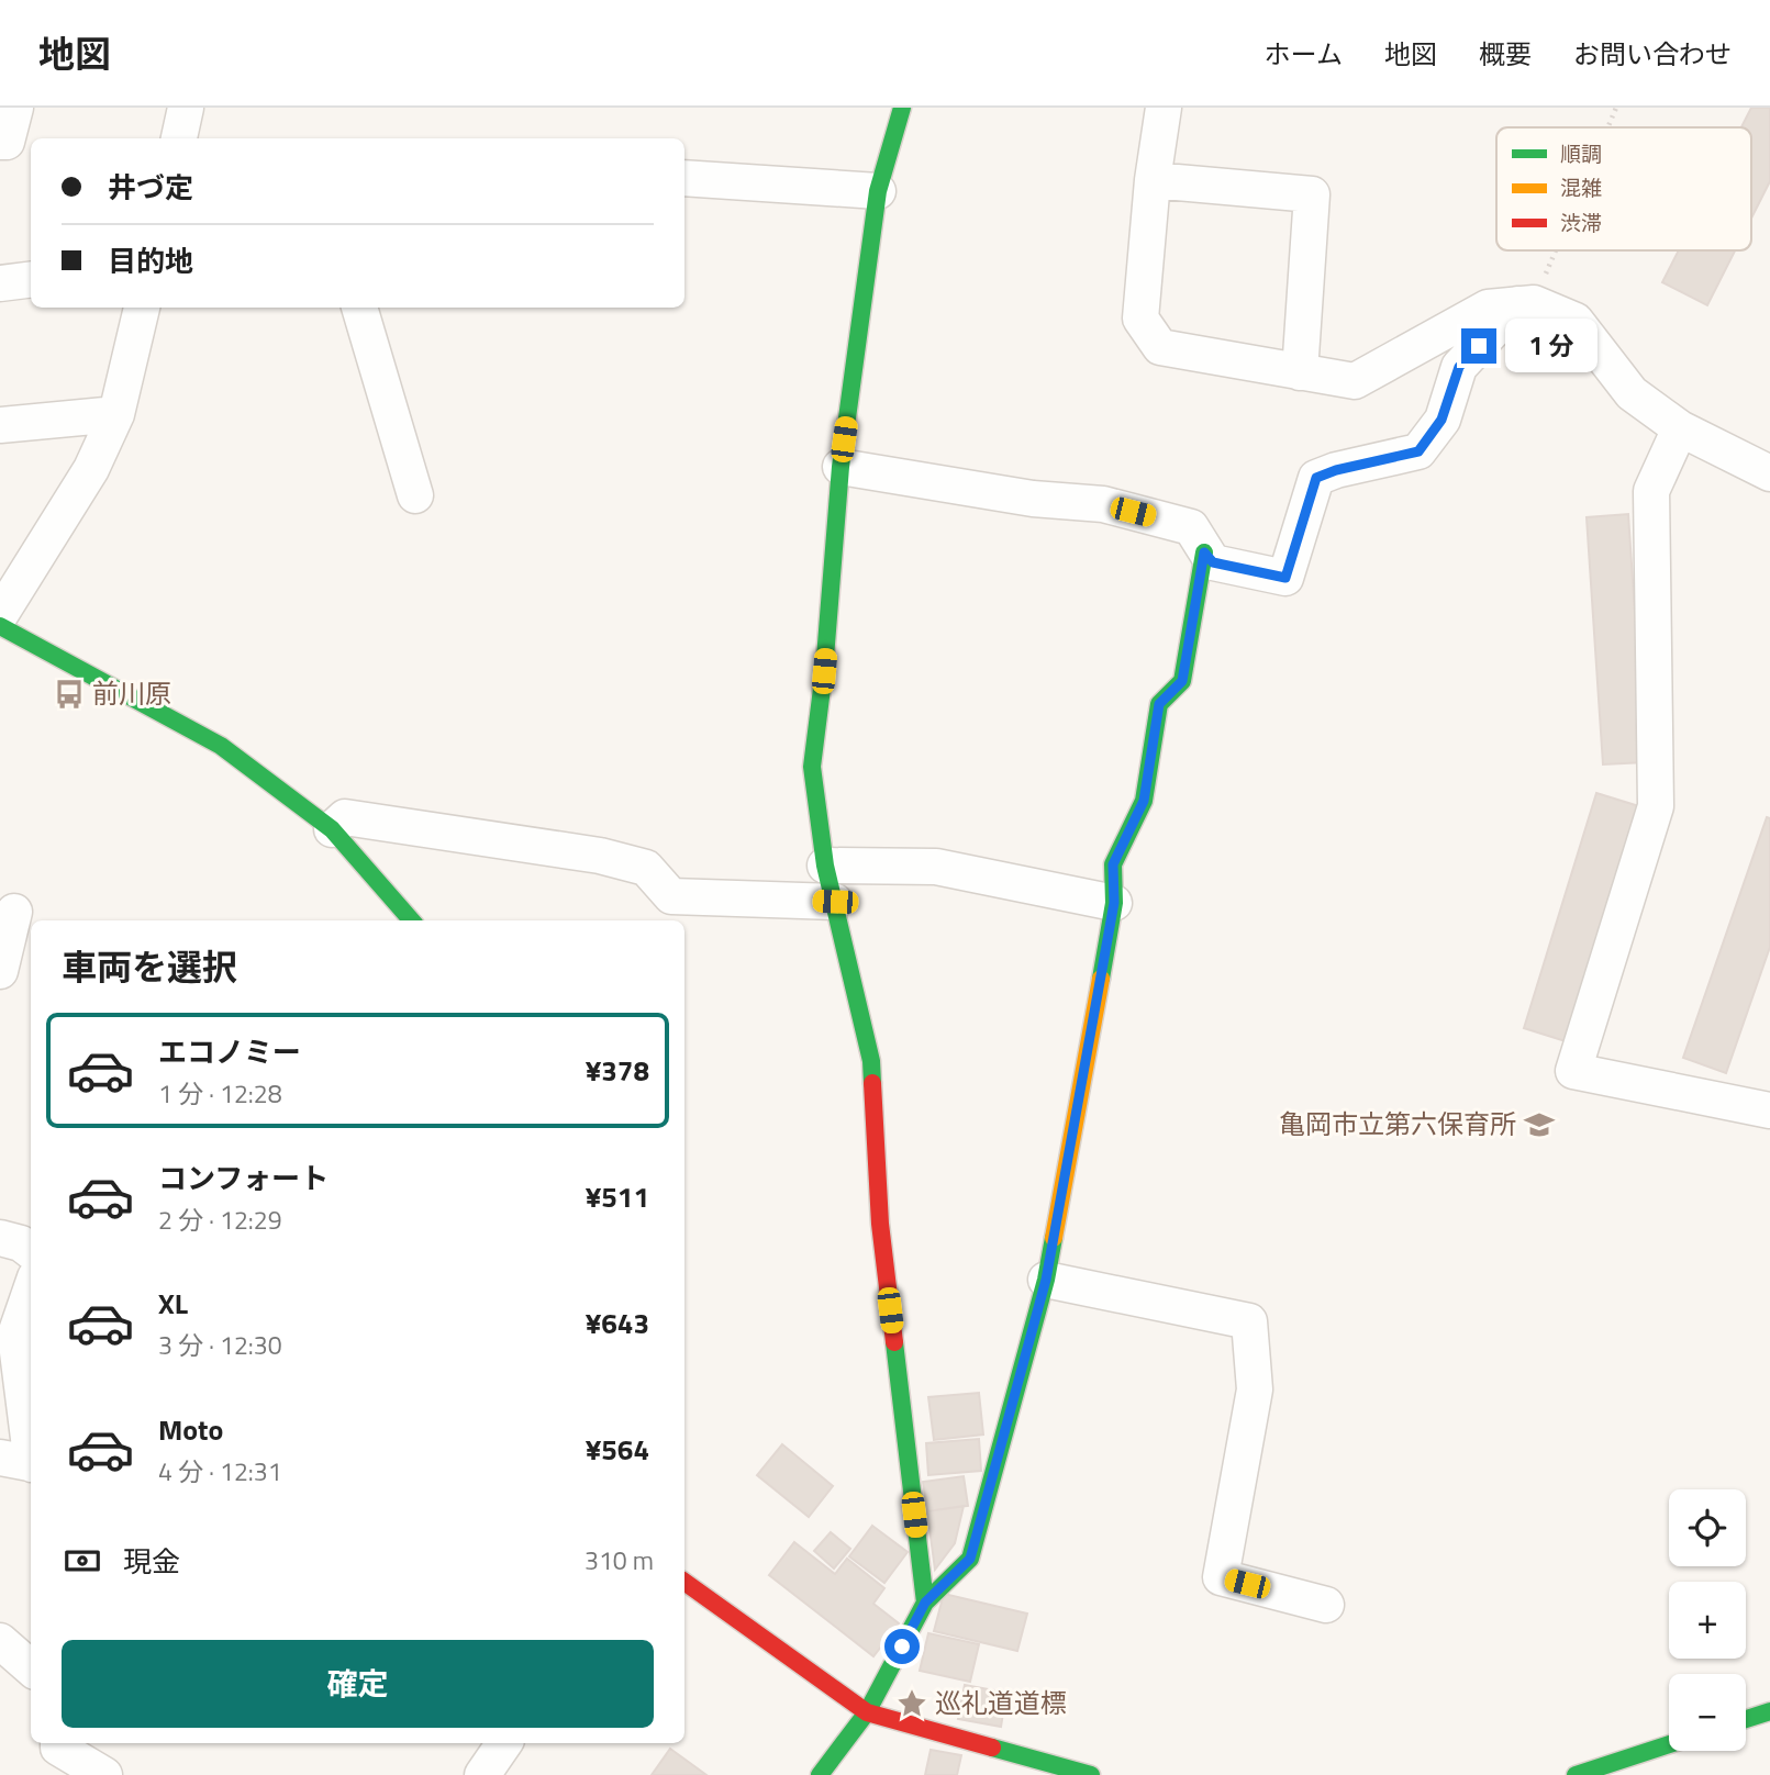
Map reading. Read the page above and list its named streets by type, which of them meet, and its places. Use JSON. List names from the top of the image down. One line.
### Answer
{"places":{"bus stop":["前川原"],"school or university":["亀岡市立第六保育所"],"place":["巡礼道道標"]},"legend":["順調","混雑","渋滞"],"page":{"header":"地図","nav":["ホーム","地図","概要","お問い合わせ"],"banner":["井づ定","目的地"],"bubble":"1 分","heading":"車両を選択","list":[{"name":"エコノミー","note":"1 分 · 12:28","value":"¥378"},{"name":"コンフォート","note":"2 分 · 12:29","value":"¥511"},{"name":"XL","note":"3 分 · 12:30","value":"¥643"},{"name":"Moto","note":"4 分 · 12:31","value":"¥564"}],"map_buttons":["+","−"],"pay":["現金","310 m"],"buttons":"確定"}}
